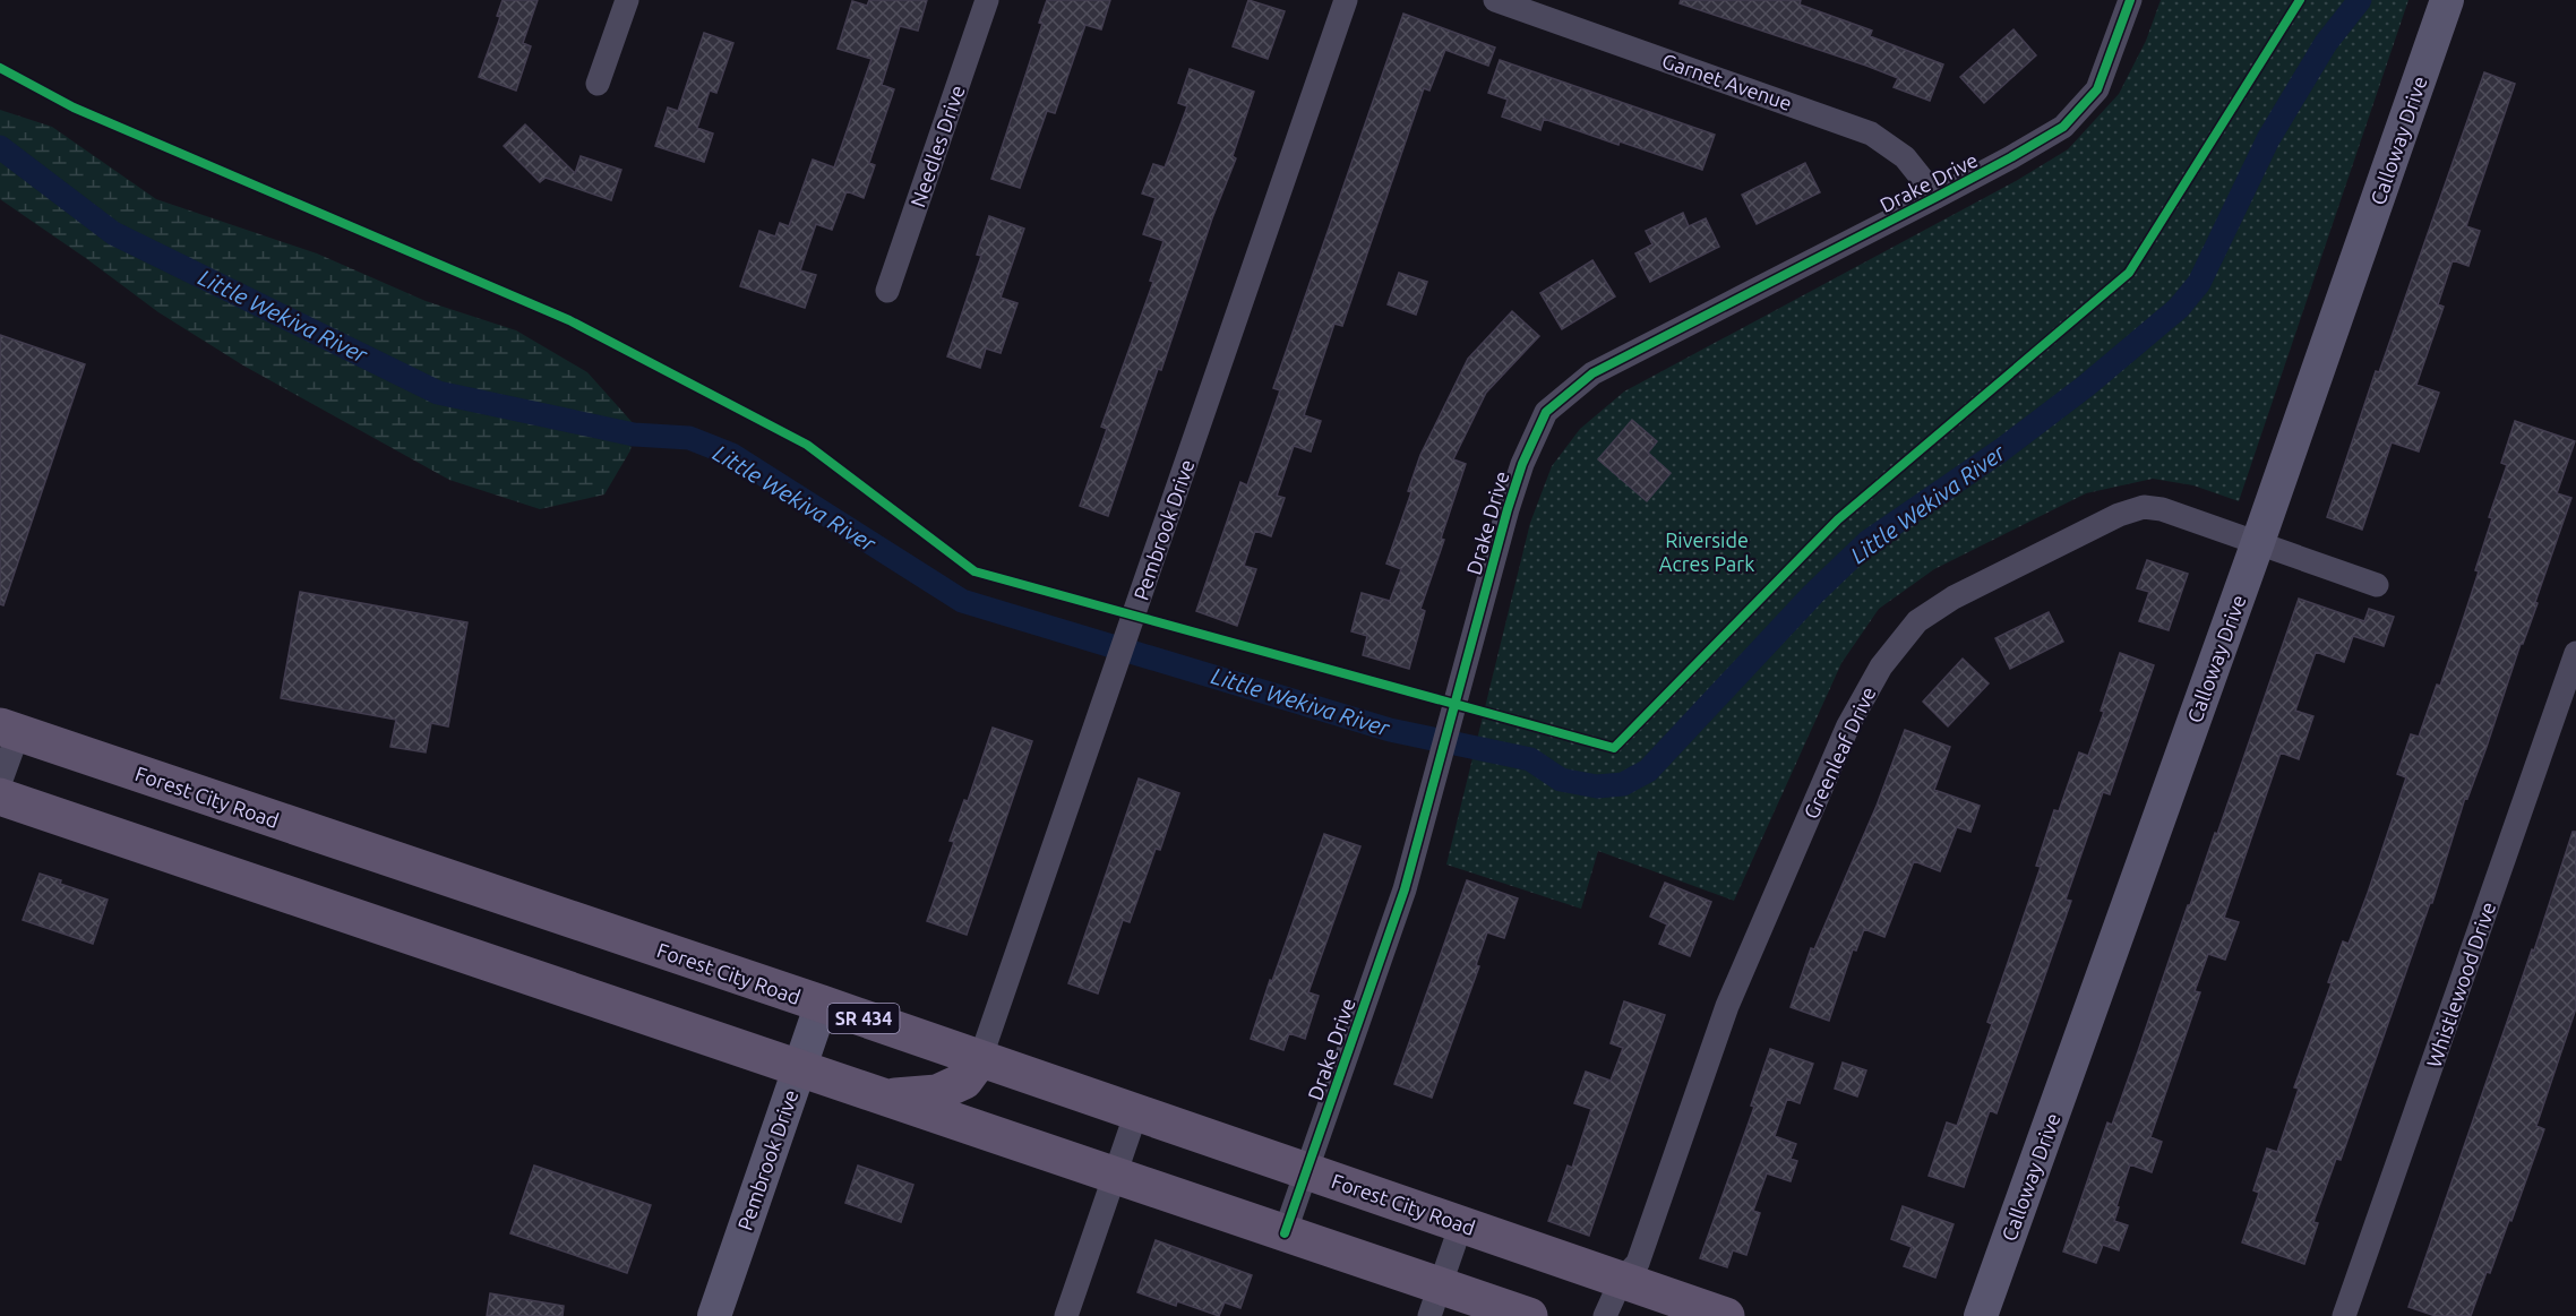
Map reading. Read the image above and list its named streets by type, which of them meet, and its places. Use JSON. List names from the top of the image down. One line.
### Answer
{"streets":{"main road":["Forest City Road","SR 434"],"street":["Garnet Avenue","Calloway Drive","Needles Drive","Drake Drive","Pembrook Drive","Greenleaf Drive","Whistlewood Drive"]},"crossings":[["Garnet Avenue","Drake Drive"],["Calloway Drive","Greenleaf Drive"],["Drake Drive","Forest City Road"],["Pembrook Drive","Forest City Road"],["Greenleaf Drive","Forest City Road"]],"water":["Little Wekiva River"],"parks":["Riverside Acres Park"]}
